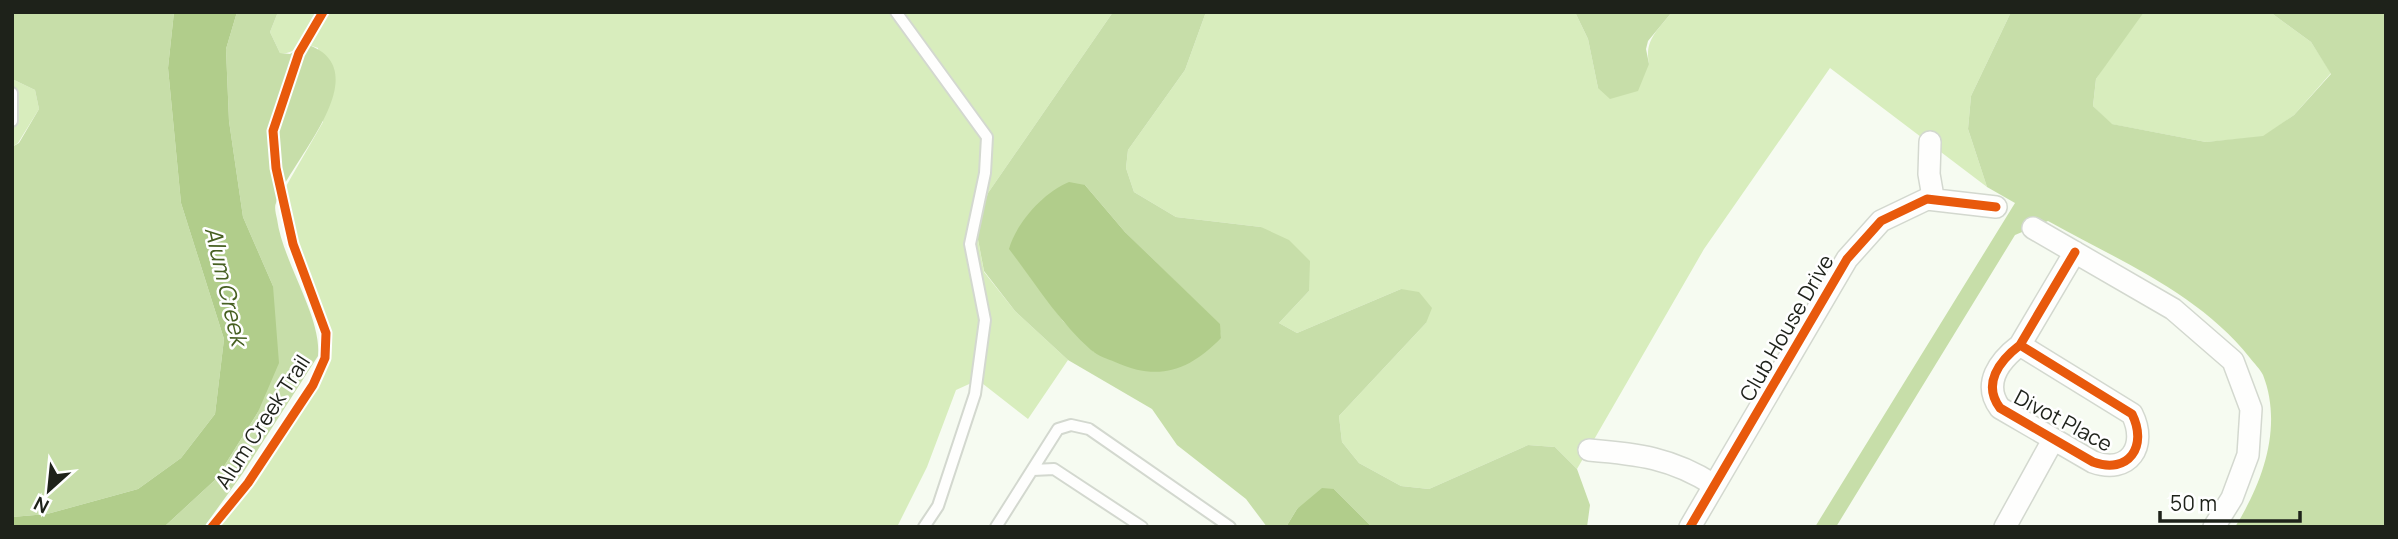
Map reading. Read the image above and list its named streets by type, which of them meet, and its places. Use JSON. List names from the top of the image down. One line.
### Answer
{"streets":{"street":["Club House Drive","Divot Place"],"cycle path":["Alum Creek Trail"]},"water":["Alum Creek"],"scale_bar":"50 m","north":"bottom left"}
